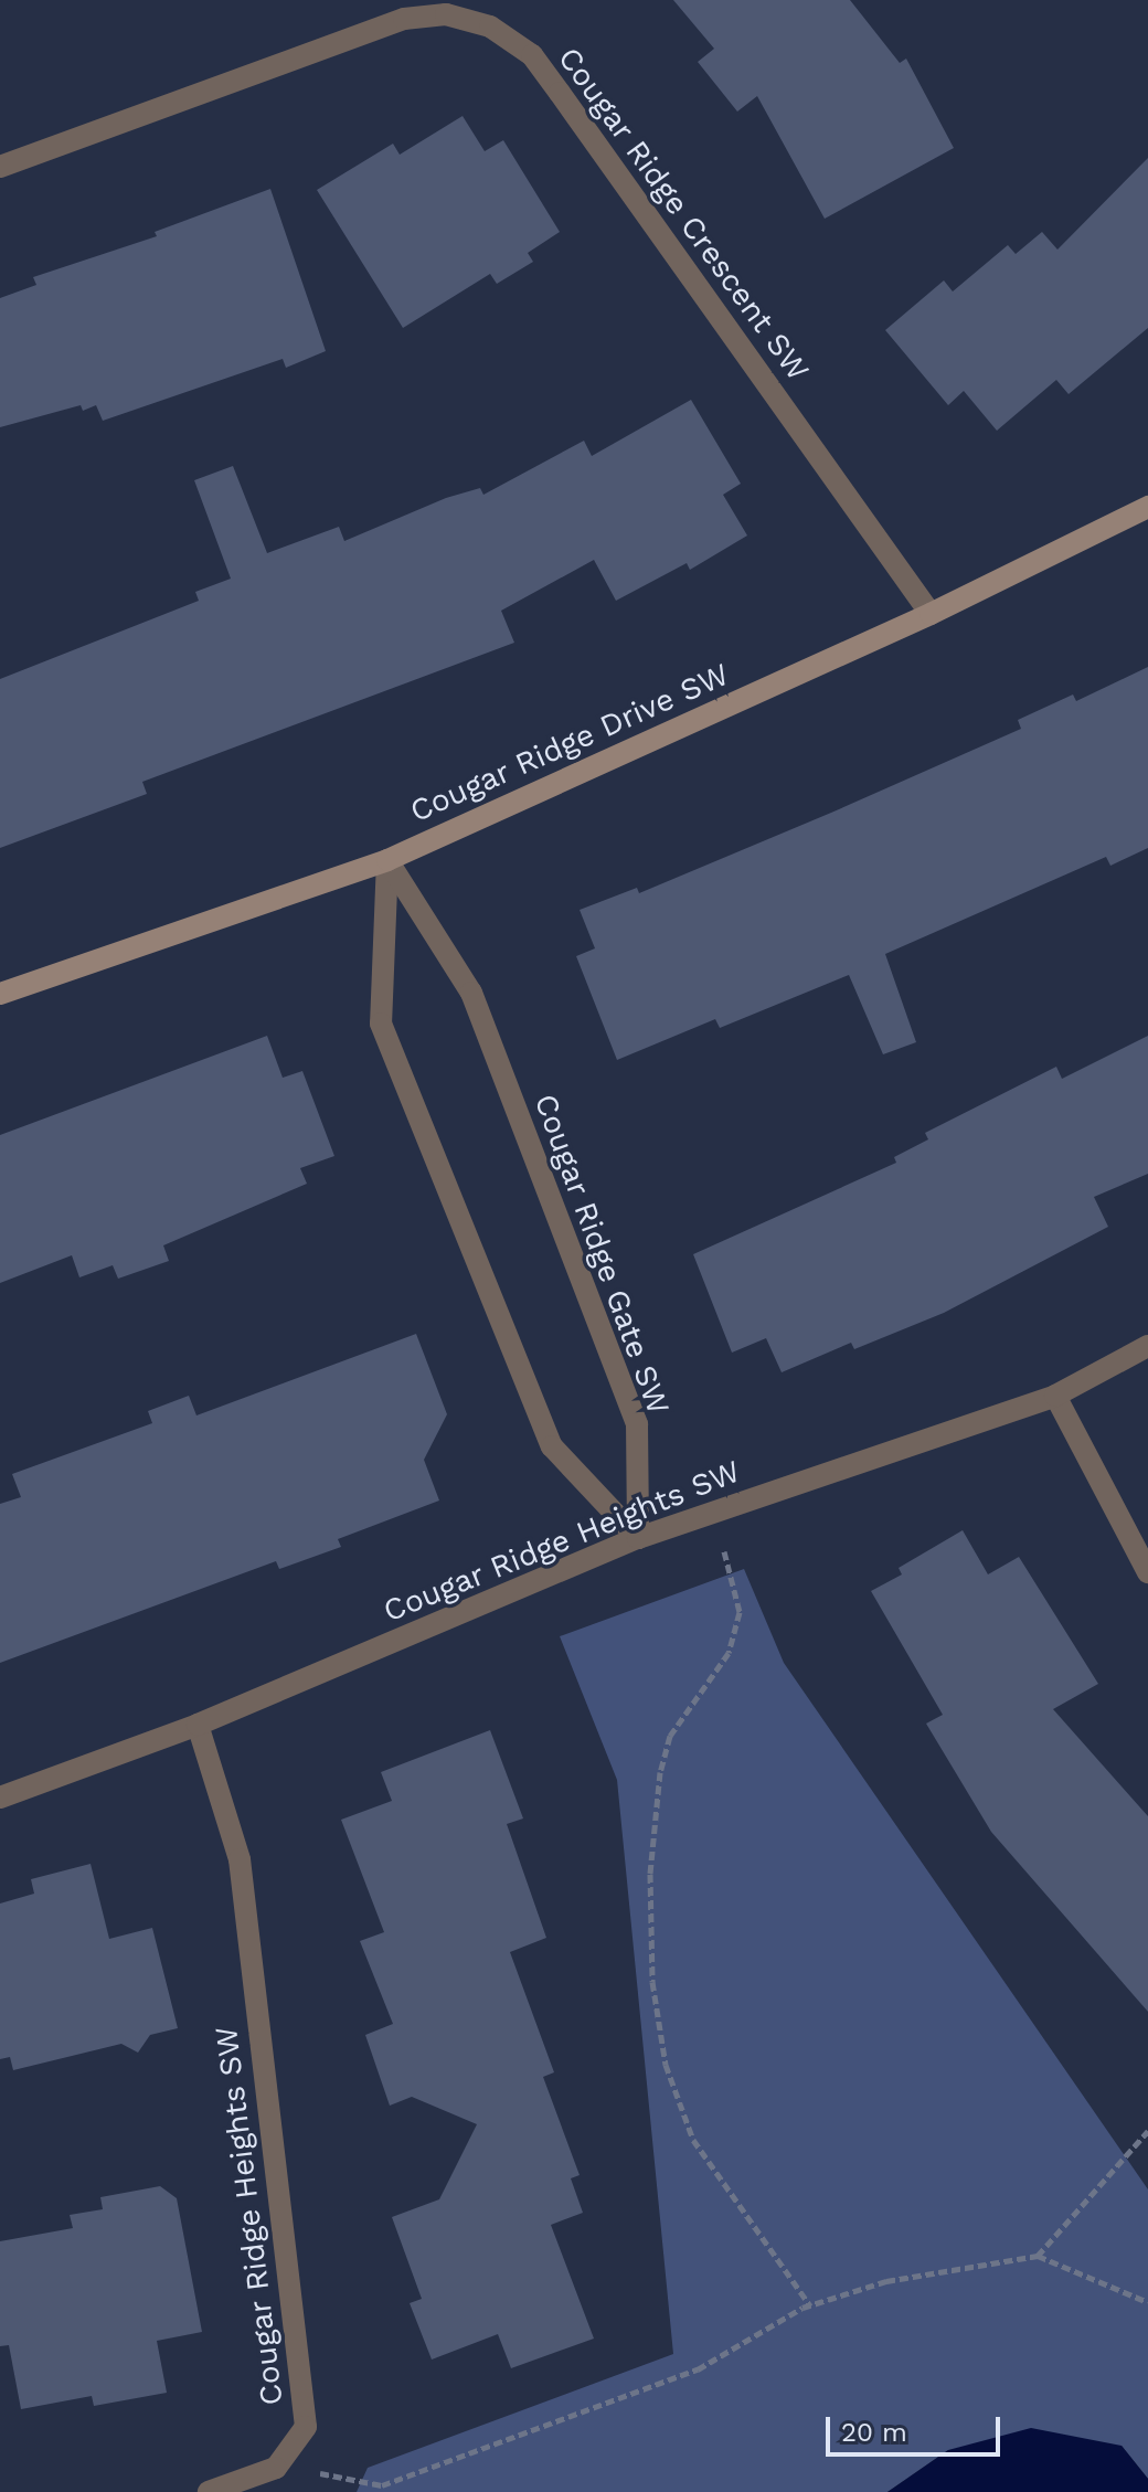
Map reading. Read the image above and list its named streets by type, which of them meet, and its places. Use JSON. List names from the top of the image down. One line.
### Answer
{"streets":{"street":["Cougar Ridge Crescent SW","Cougar Ridge Drive SW","Cougar Ridge Gate SW","Cougar Ridge Heights SW"]},"crossings":[["Cougar Ridge Crescent SW","Cougar Ridge Drive SW"],["Cougar Ridge Drive SW","Cougar Ridge Gate SW"],["Cougar Ridge Gate SW","Cougar Ridge Heights SW"]],"scale_bar":"20 m"}
